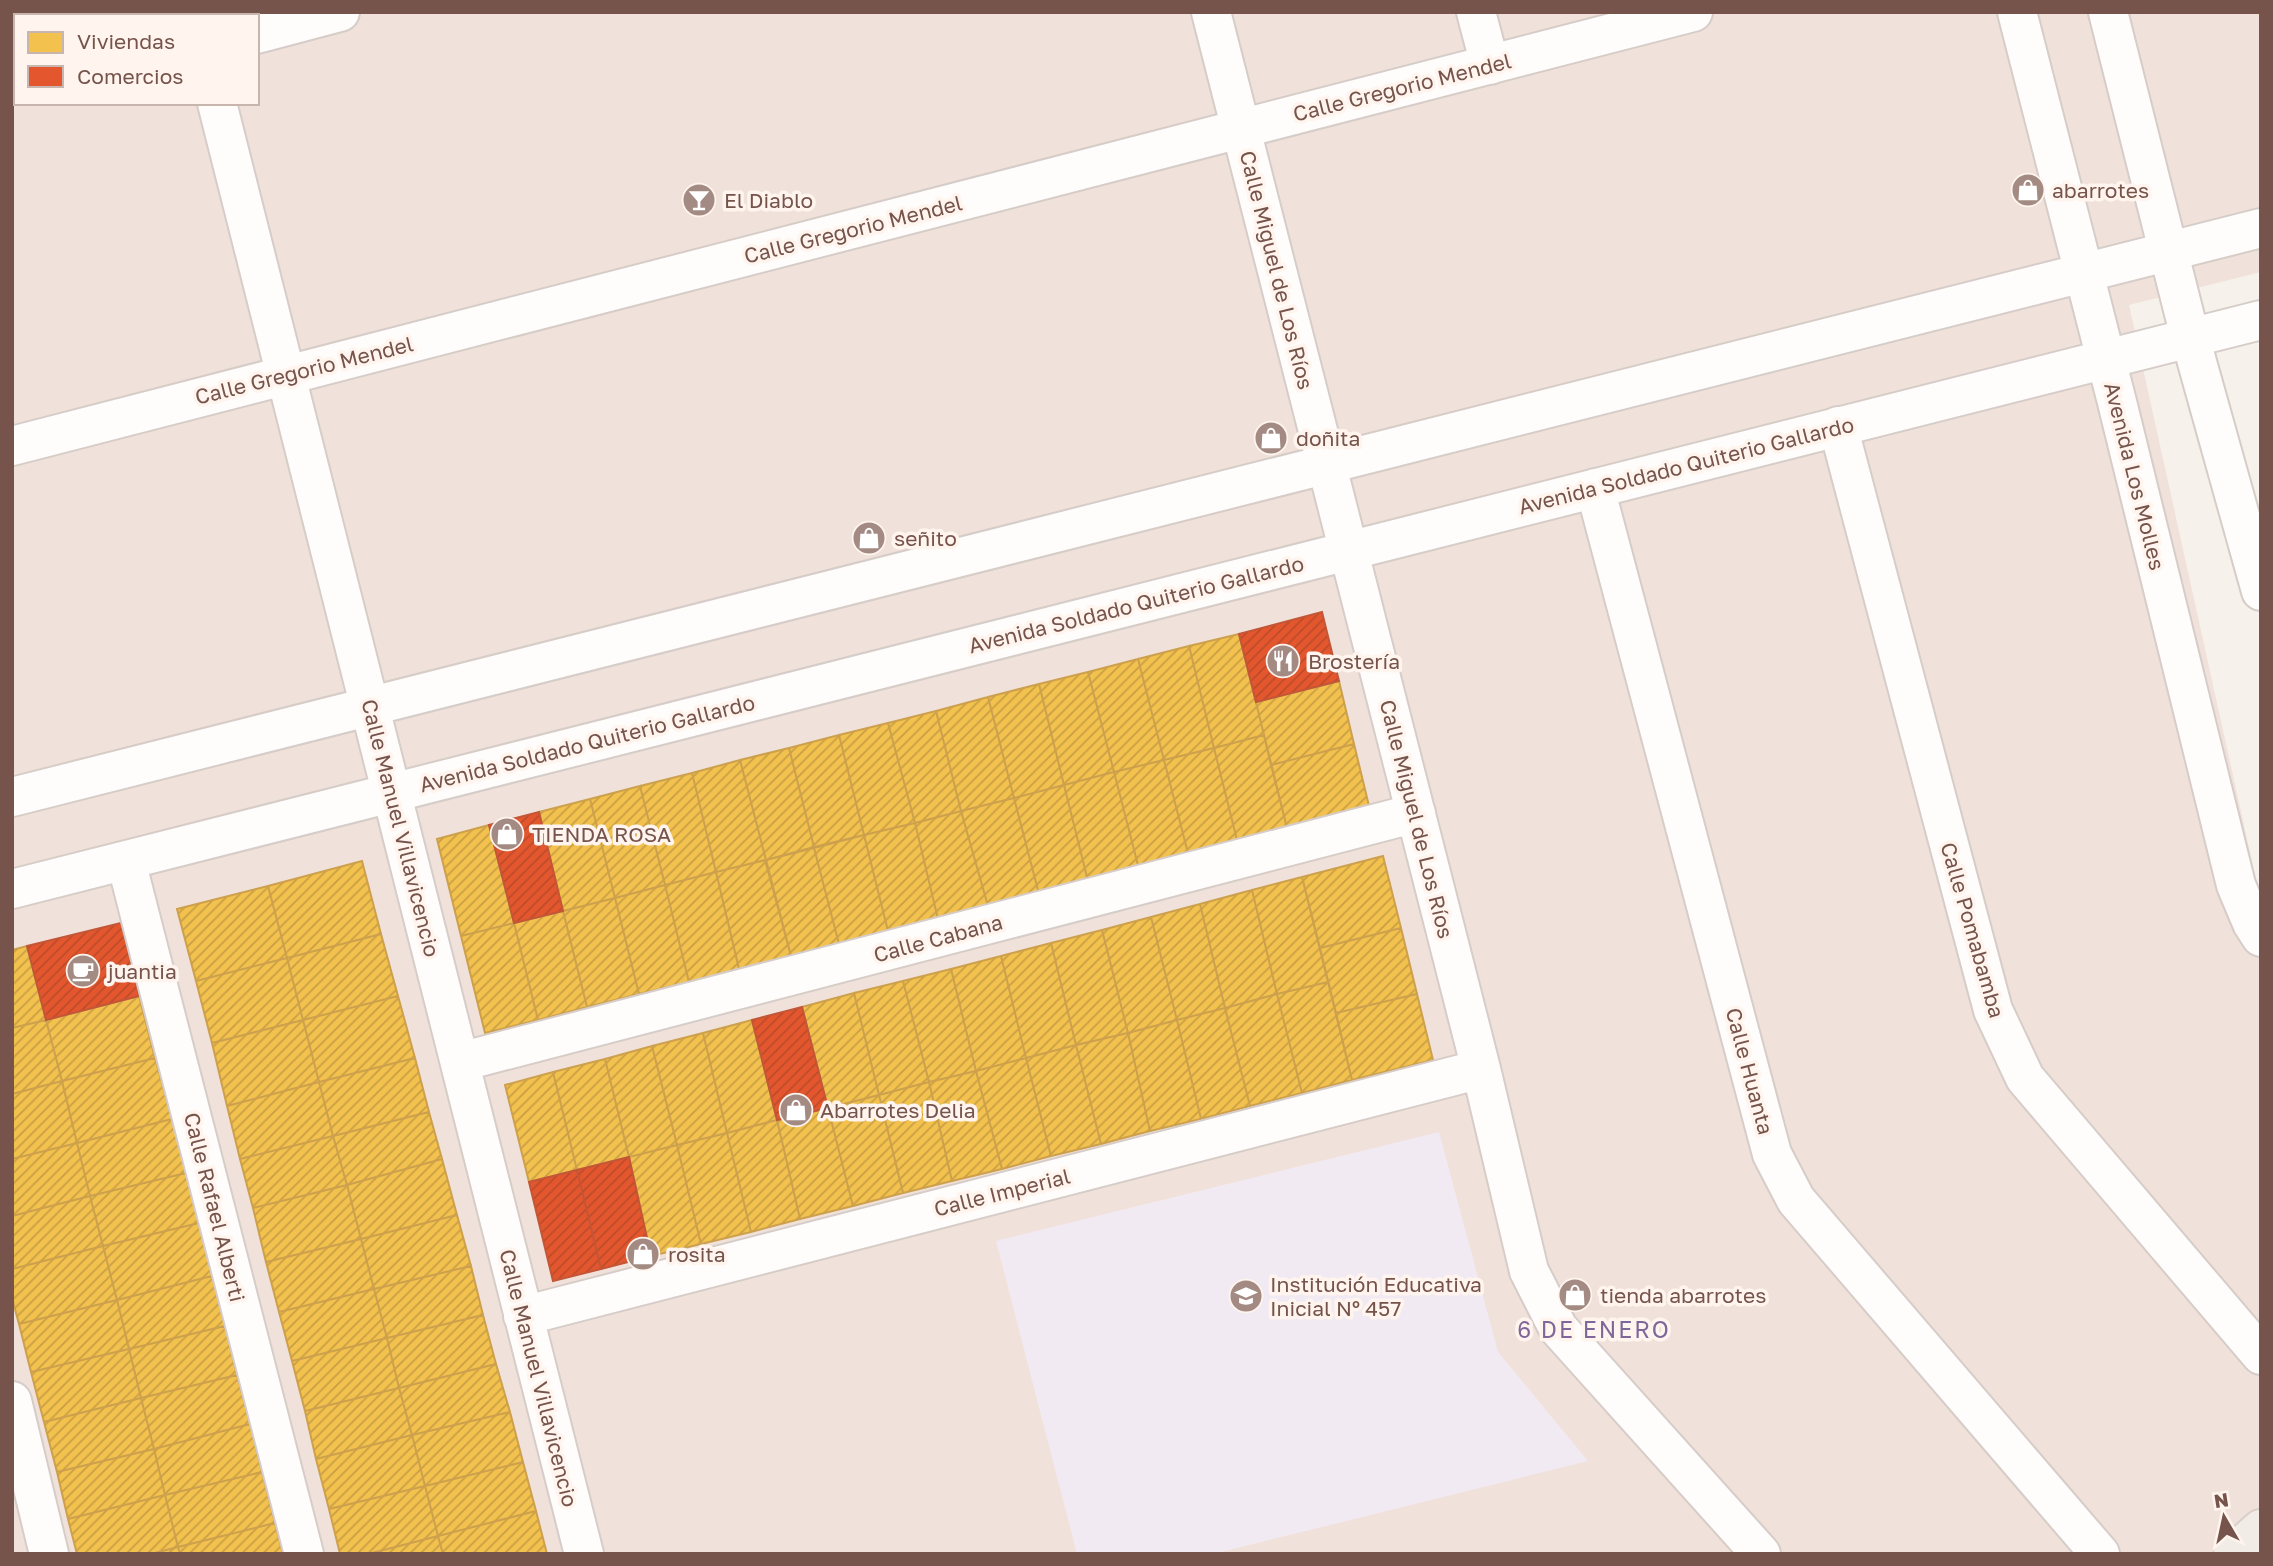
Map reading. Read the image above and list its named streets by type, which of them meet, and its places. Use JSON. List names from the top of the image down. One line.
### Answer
{"streets":{"street":["Calle Gregorio Mendel","Calle Miguel de Los Ríos","Avenida Soldado Quiterio Gallardo","Avenida Los Molles","Calle Manuel Villavicencio","Calle Pomabamba","Calle Cabana","Calle Huanta","Calle Imperial","Calle Rafael Alberti"]},"crossings":[["Calle Gregorio Mendel","Calle Miguel de Los Ríos"],["Calle Gregorio Mendel","Calle Manuel Villavicencio"],["Calle Miguel de Los Ríos","Avenida Soldado Quiterio Gallardo"],["Calle Miguel de Los Ríos","Calle Cabana"],["Calle Miguel de Los Ríos","Calle Imperial"],["Avenida Soldado Quiterio Gallardo","Avenida Los Molles"],["Avenida Soldado Quiterio Gallardo","Calle Manuel Villavicencio"],["Avenida Soldado Quiterio Gallardo","Calle Pomabamba"],["Avenida Soldado Quiterio Gallardo","Calle Huanta"],["Avenida Soldado Quiterio Gallardo","Calle Rafael Alberti"],["Calle Manuel Villavicencio","Calle Cabana"],["Calle Manuel Villavicencio","Calle Imperial"]],"districts":["6 DE ENERO"],"places":{"shop":["abarrotes","doñita","señito","TIENDA ROSA","Abarrotes Delia","rosita","tienda abarrotes"],"bar":["El Diablo"],"restaurant":["Brostería"],"cafe":["juantia"],"school or university":["Institución Educativa Inicial Nº 457"]},"legend":["Viviendas","Comercios"],"north":"top"}
